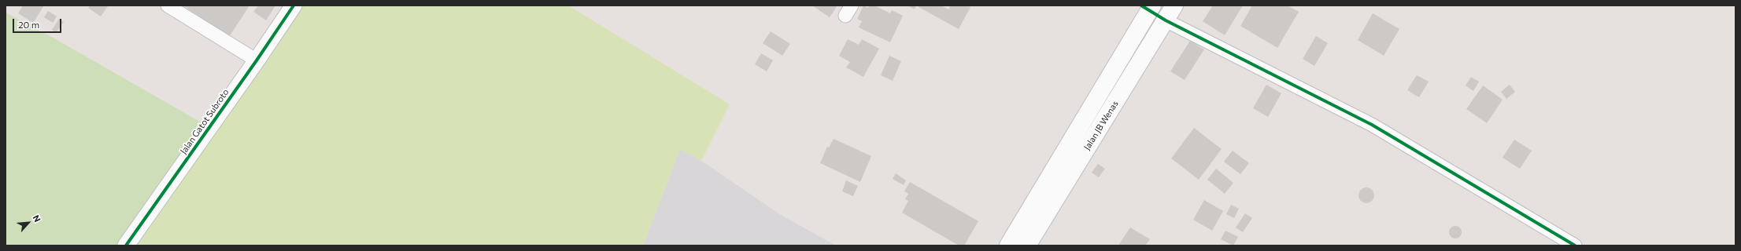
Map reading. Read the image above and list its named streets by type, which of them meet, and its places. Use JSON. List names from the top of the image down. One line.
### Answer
{"streets":{"main road":["Jalan JB Wenas"],"street":["Jalan Gatot Subroto"]},"scale_bar":"20 m","north":"top right"}
